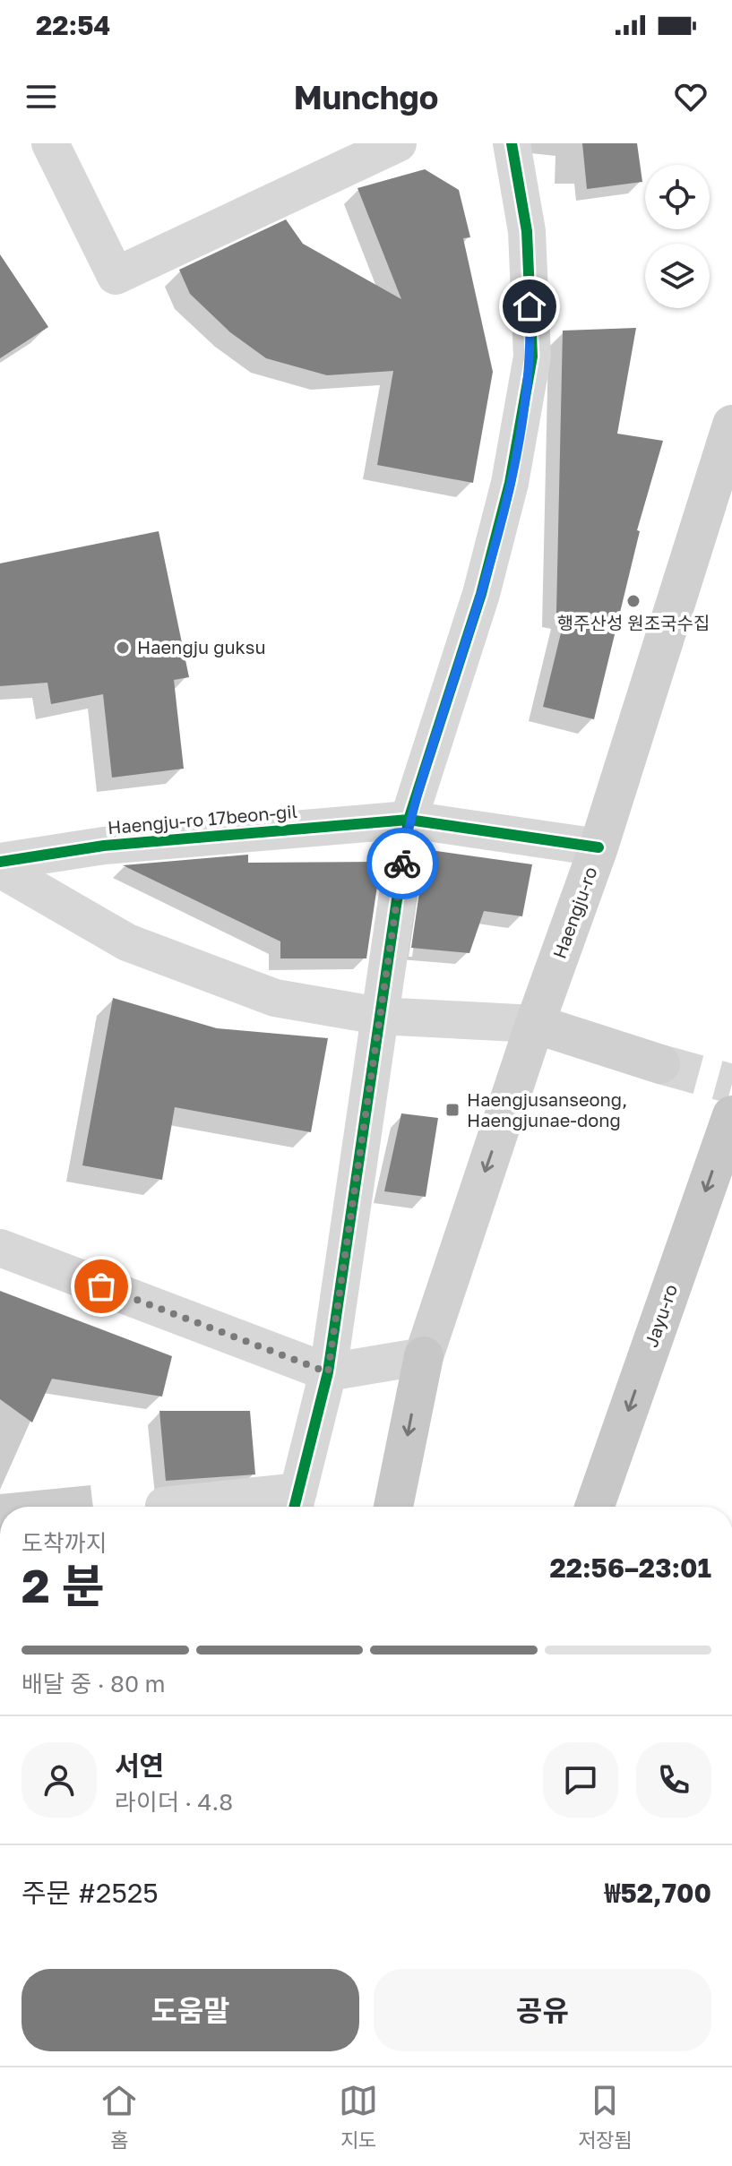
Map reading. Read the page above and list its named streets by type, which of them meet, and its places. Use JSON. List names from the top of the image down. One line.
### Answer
{"streets":{"highway":["Jayu-ro"],"main road":["Haengju-ro"],"street":["Haengju-ro 17beon-gil"]},"crossings":[["Haengju-ro 17beon-gil","Haengju-ro"]],"one_way":["Haengju-ro","Jayu-ro"],"places":{"other":["행주산성 원조국수집","Haengju guksu"],"transit":["Haengjusanseong, Haengjunae-dong"]},"page":{"status":"22:54","header":"Munchgo","heading":["2 분","도착까지","22:56–23:01"],"panel":["서연","라이더 · 4.8","주문 #2525","₩52,700"],"bar":"배달 중 · 80 m","buttons":["도움말","공유"],"tabs":["홈","지도","저장됨"]}}
